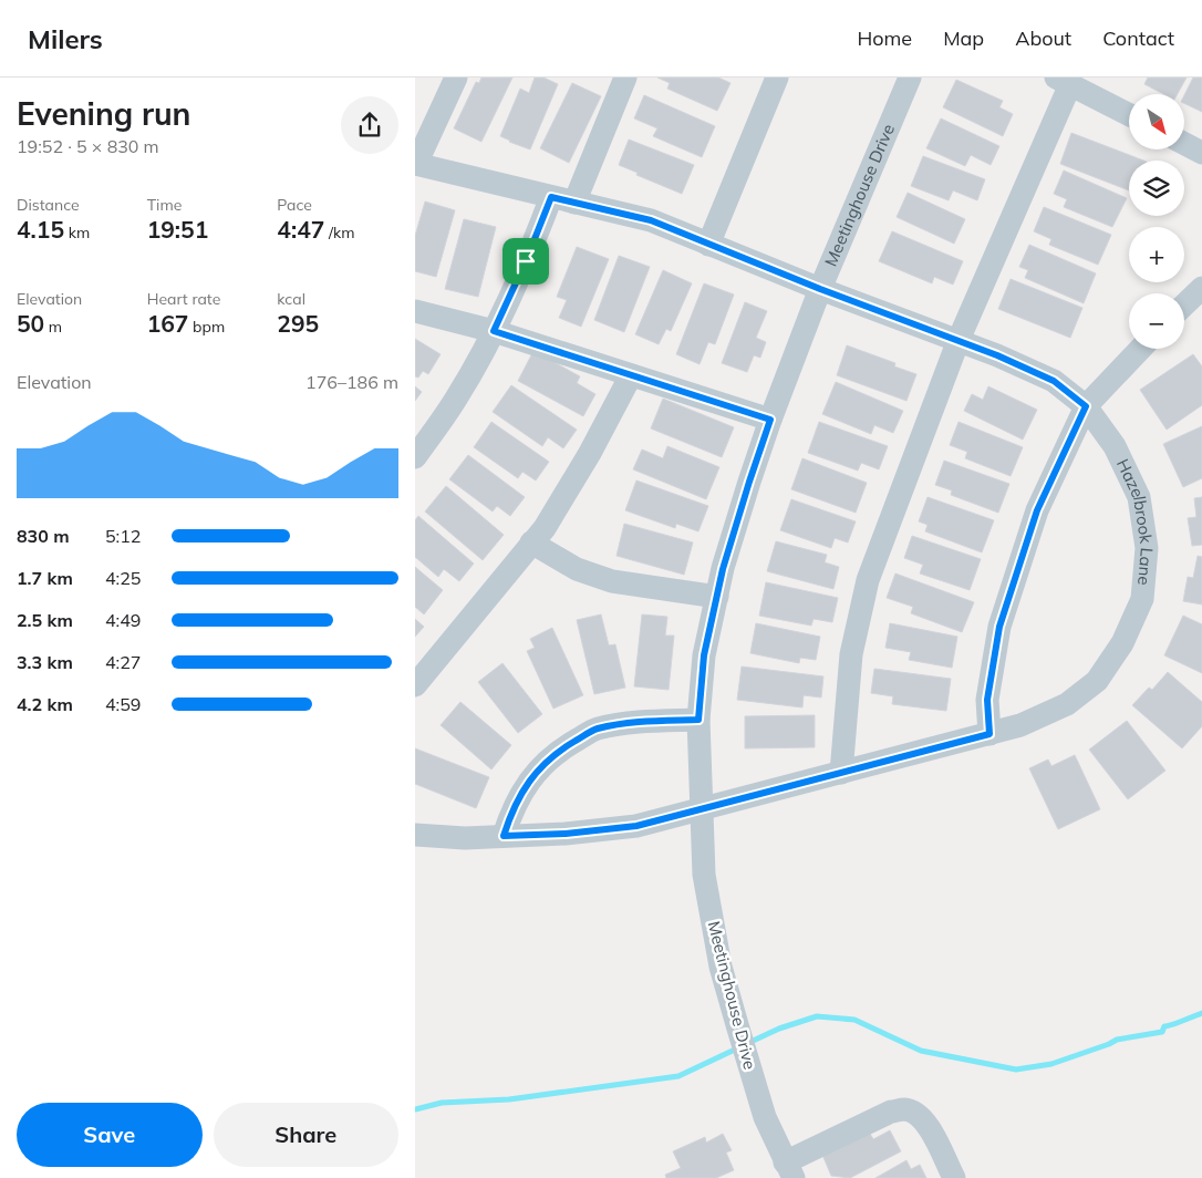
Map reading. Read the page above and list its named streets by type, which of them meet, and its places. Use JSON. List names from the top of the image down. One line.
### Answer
{"streets":{"street":["Meetinghouse Drive","Hazelbrook Lane"]},"crossings":[["Meetinghouse Drive","Hazelbrook Lane"]],"north":"bottom right","page":{"header":"Milers","nav":["Home","Map","About","Contact"],"heading":["Evening run","19:52 · 5 × 830 m"],"map_buttons":["+","−"],"stats":[["Distance","4.15 km"],["Time","19:51"],["Pace","4:47 /km"],["Elevation","50 m"],["Heart rate","167 bpm"],["kcal","295"]],"chart":["Elevation","176–186 m"],"list":[{"name":"830 m","note":"5:12"},{"name":"1.7 km","note":"4:25"},{"name":"2.5 km","note":"4:49"},{"name":"3.3 km","note":"4:27"},{"name":"4.2 km","note":"4:59"}],"buttons":["Save","Share"]}}
